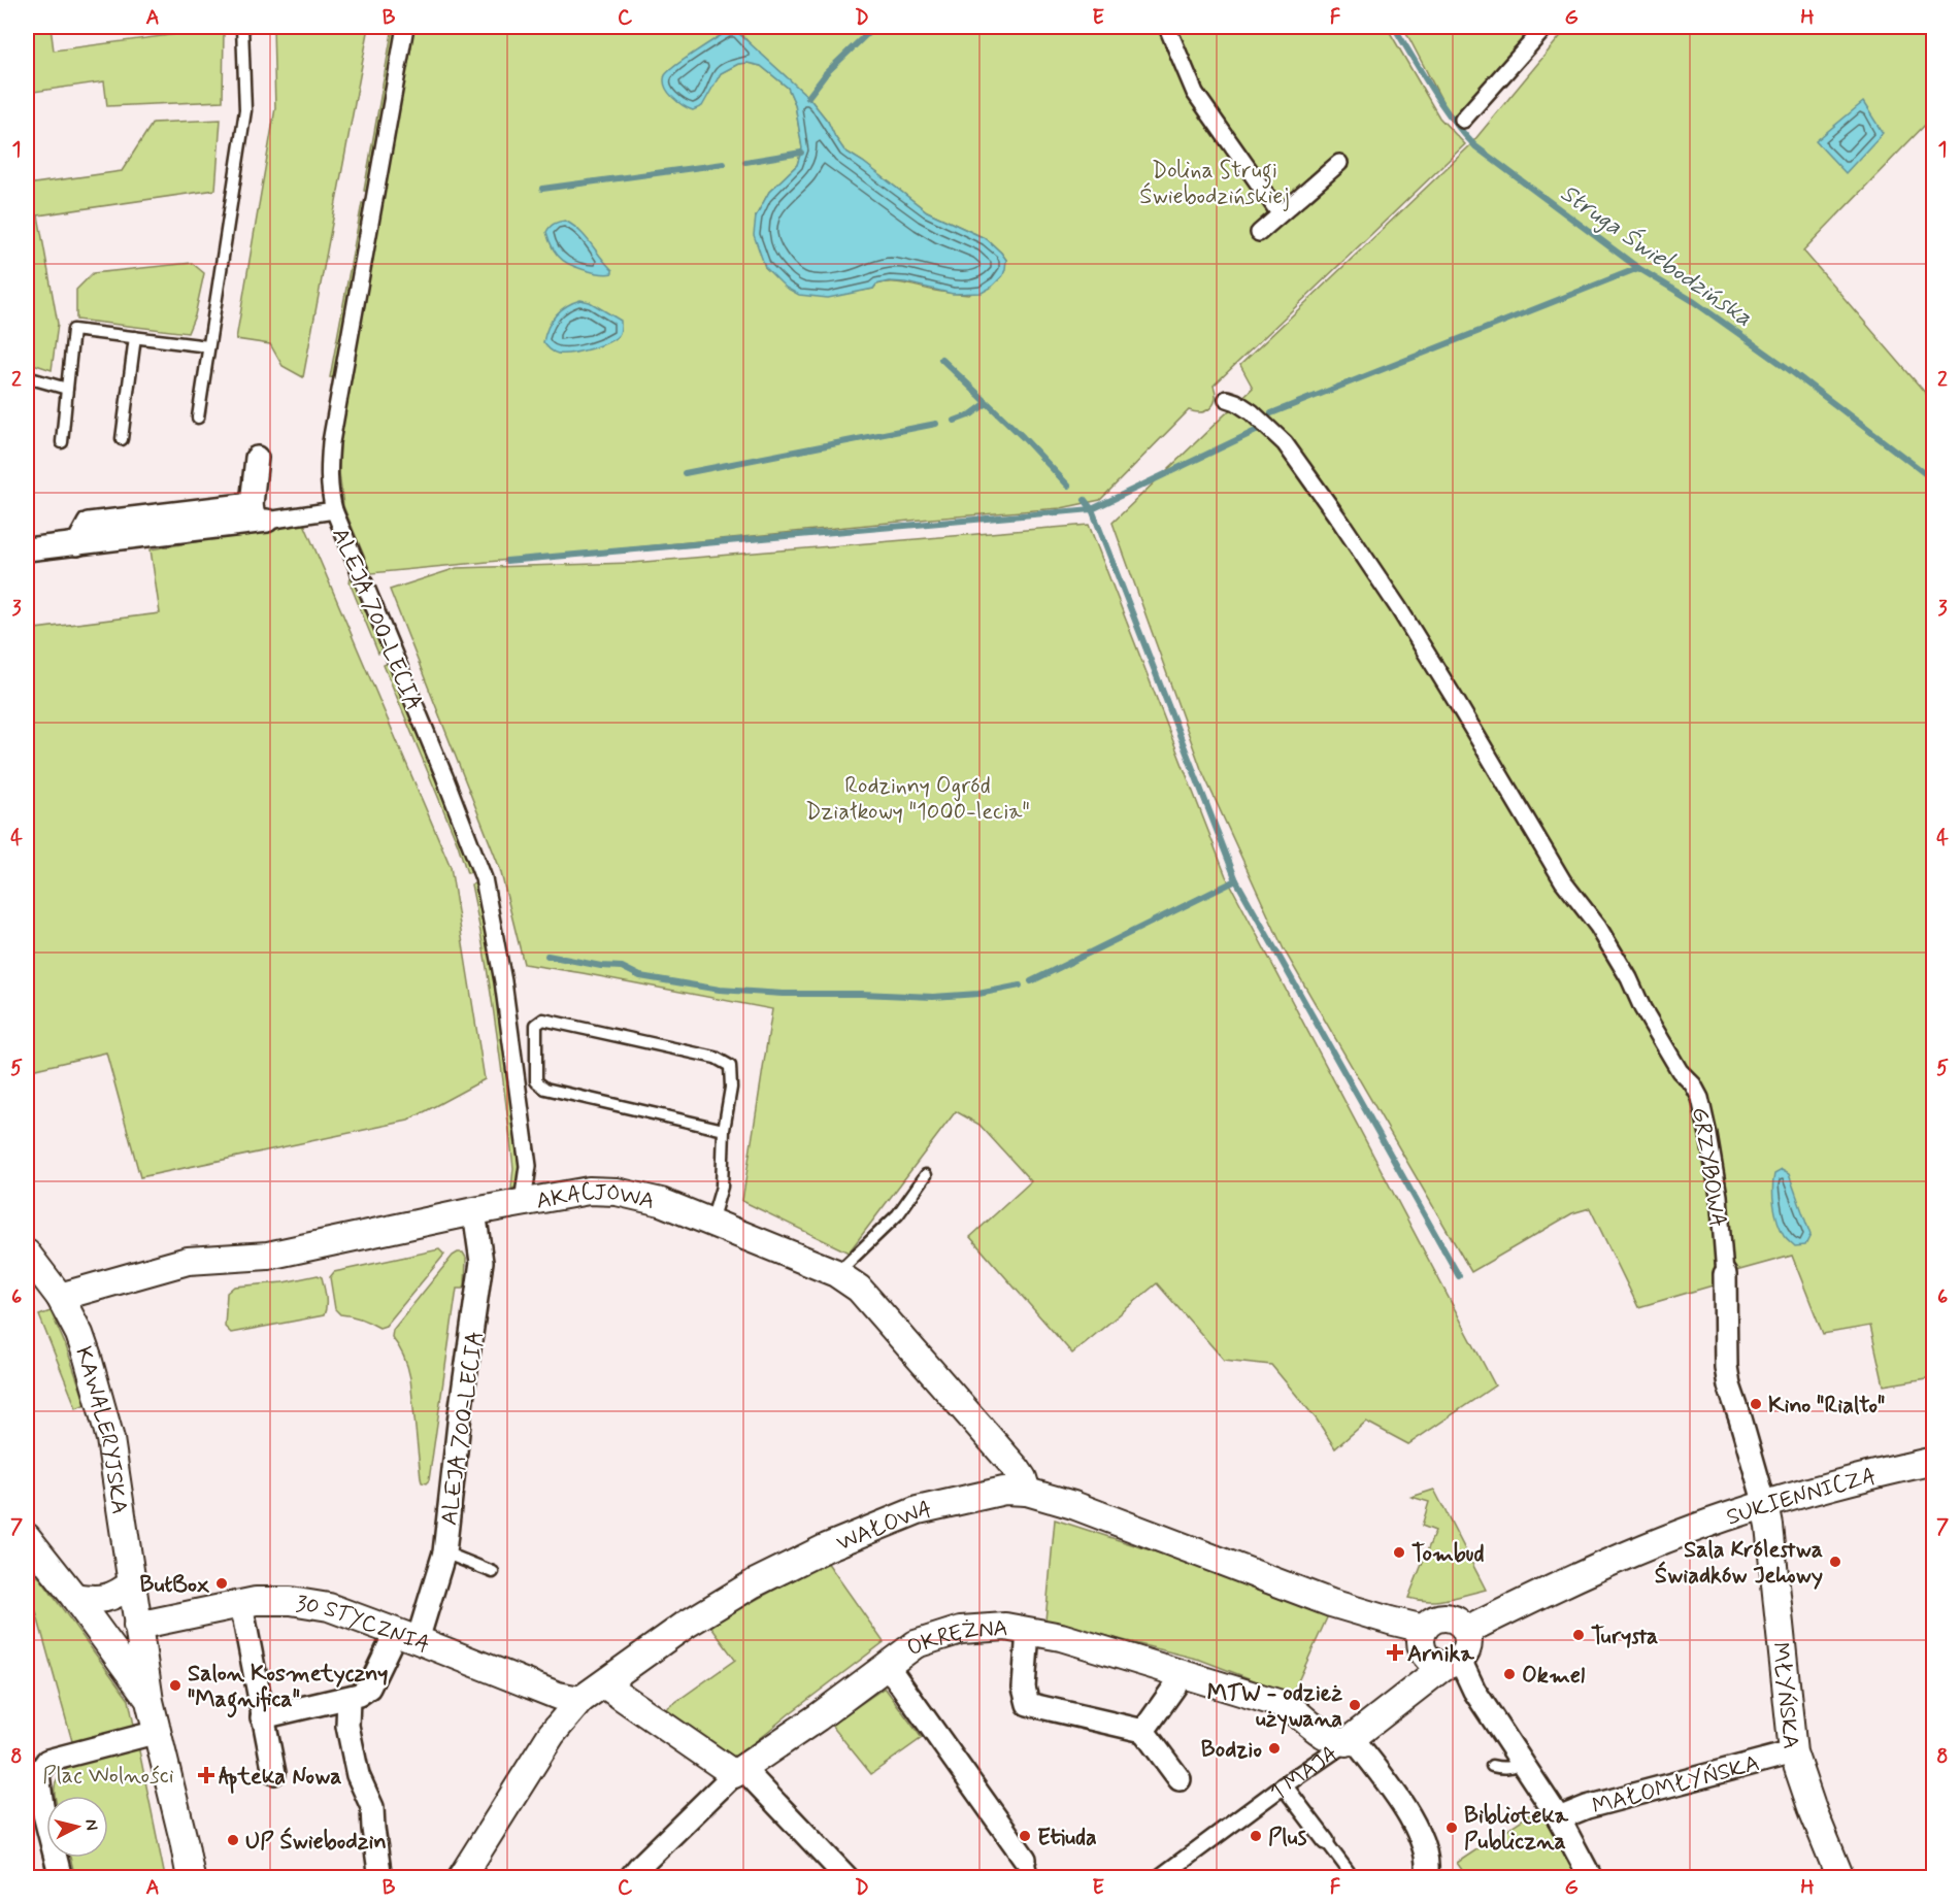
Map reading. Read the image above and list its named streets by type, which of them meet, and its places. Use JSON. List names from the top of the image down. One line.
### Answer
{"streets":{"street":["ALEJA 700-LECIA","GRZYBOWA","AKACJOWA","KAWALERYJSKA","SUKIENNICZA","WAŁOWA","30 STYCZNIA","OKRĘŻNA","MŁYŃSKA","1 MAJA","MAŁOMŁYŃSKA"]},"crossings":[["ALEJA 700-LECIA","AKACJOWA"],["ALEJA 700-LECIA","30 STYCZNIA"],["GRZYBOWA","SUKIENNICZA"],["GRZYBOWA","MŁYŃSKA"],["AKACJOWA","KAWALERYJSKA"],["AKACJOWA","WAŁOWA"],["KAWALERYJSKA","30 STYCZNIA"],["SUKIENNICZA","WAŁOWA"],["SUKIENNICZA","MŁYŃSKA"],["SUKIENNICZA","1 MAJA"],["WAŁOWA","30 STYCZNIA"],["WAŁOWA","1 MAJA"],["OKRĘŻNA","1 MAJA"],["MŁYŃSKA","MAŁOMŁYŃSKA"]],"water":["Struga Świebodzińska"],"parks":["Dolina Strugi Świebodzińskiej","Rodzinny Ogród Działkowy \"1000-lecia\"","Plac Wolności"],"places":{"other":["Kino \"Rialto\"","Tombud","Sala Królestwa Świadków Jehowy","ButBox","Turysta","Okmel","Salon Kosmetyczny \"Magnifica\"","MTW - odzież używana","Bodzio","Biblioteka Publiczna","Etiuda","Plus","UP Świebodzin"],"health":["Arnika","Apteka Nowa"]},"north":"right","grid":{"columns":["A","B","C","D","E","F","G","H"],"rows":["1","2","3","4","5","6","7","8"]}}
